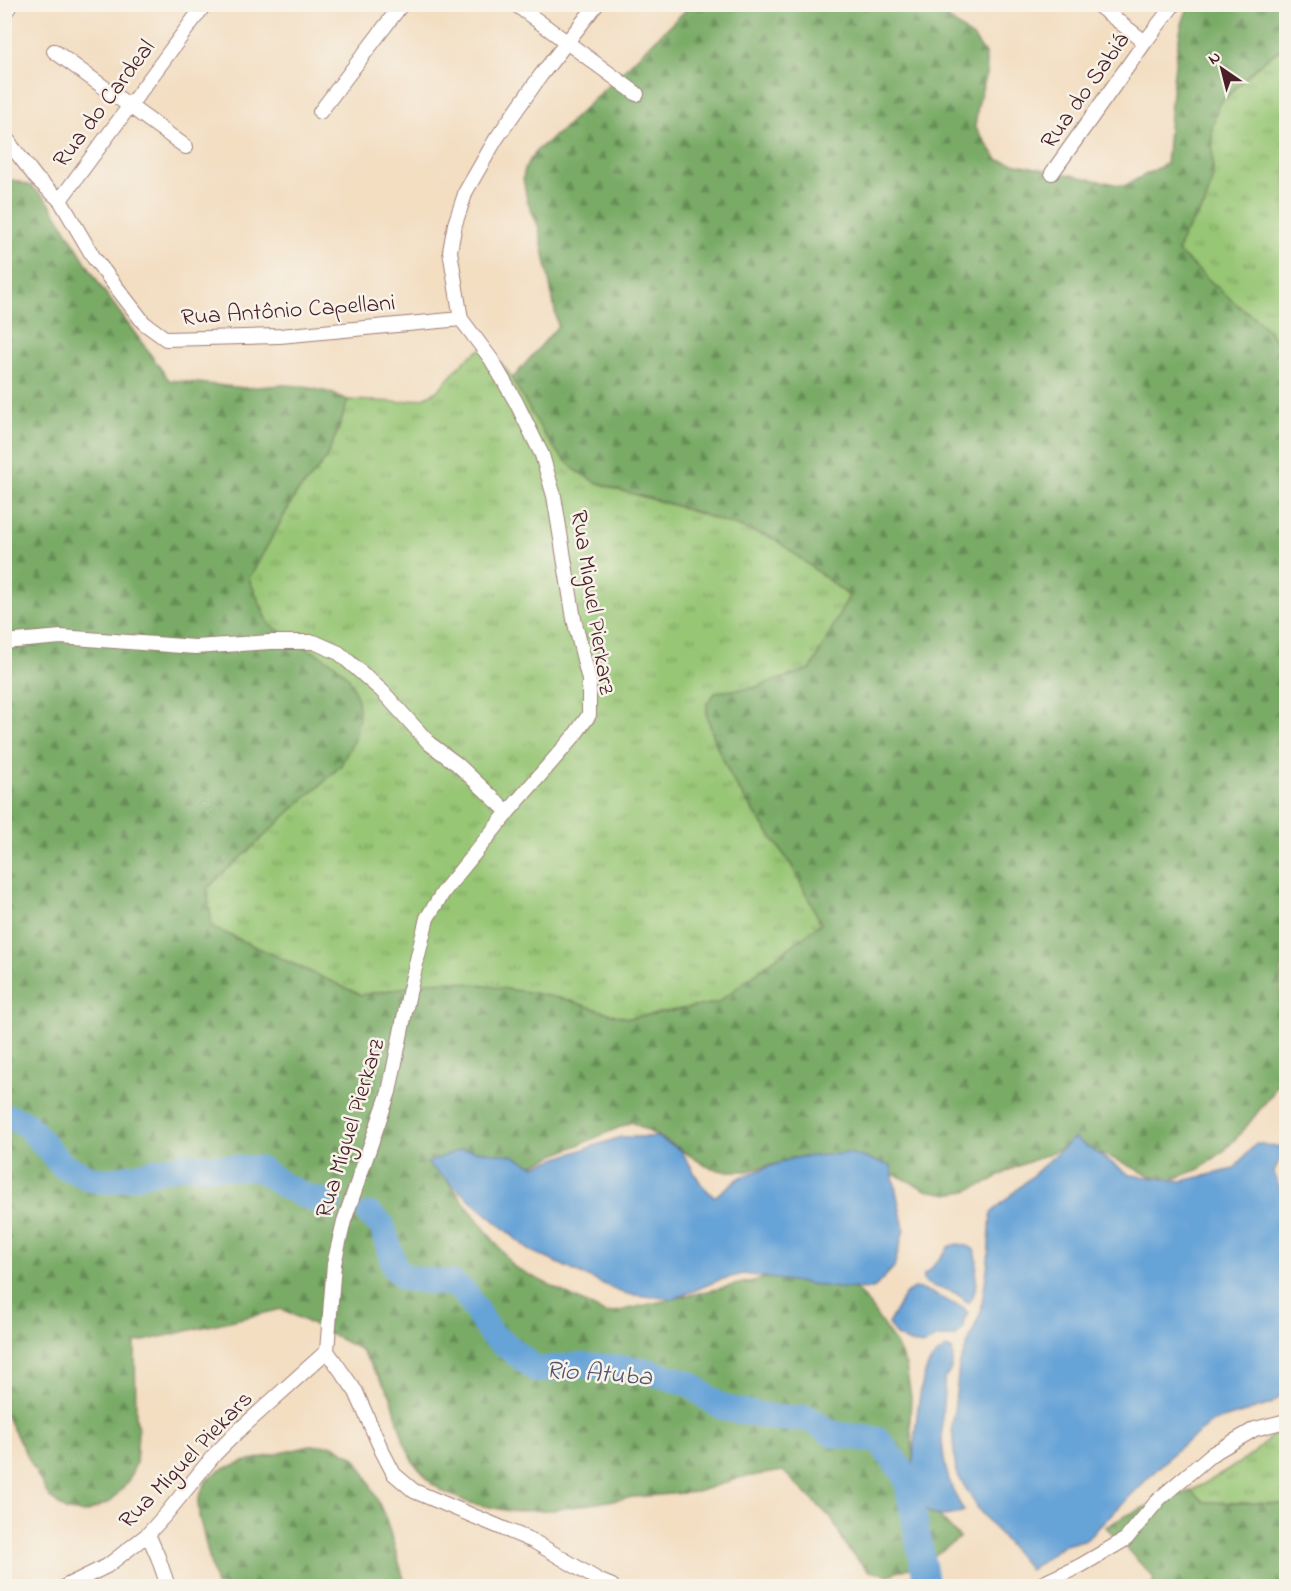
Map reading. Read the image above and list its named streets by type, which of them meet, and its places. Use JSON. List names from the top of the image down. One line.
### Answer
{"streets":{"street":["Rua do Sabiá","Rua do Cardeal","Rua Antônio Capellani","Rua Miguel Pierkarz","Rua Miguel Piekars"]},"crossings":[["Rua do Cardeal","Rua Antônio Capellani"],["Rua Antônio Capellani","Rua Miguel Pierkarz"],["Rua Miguel Pierkarz","Rua Miguel Piekars"]],"water":["Rio Atuba"],"north":"top left"}
